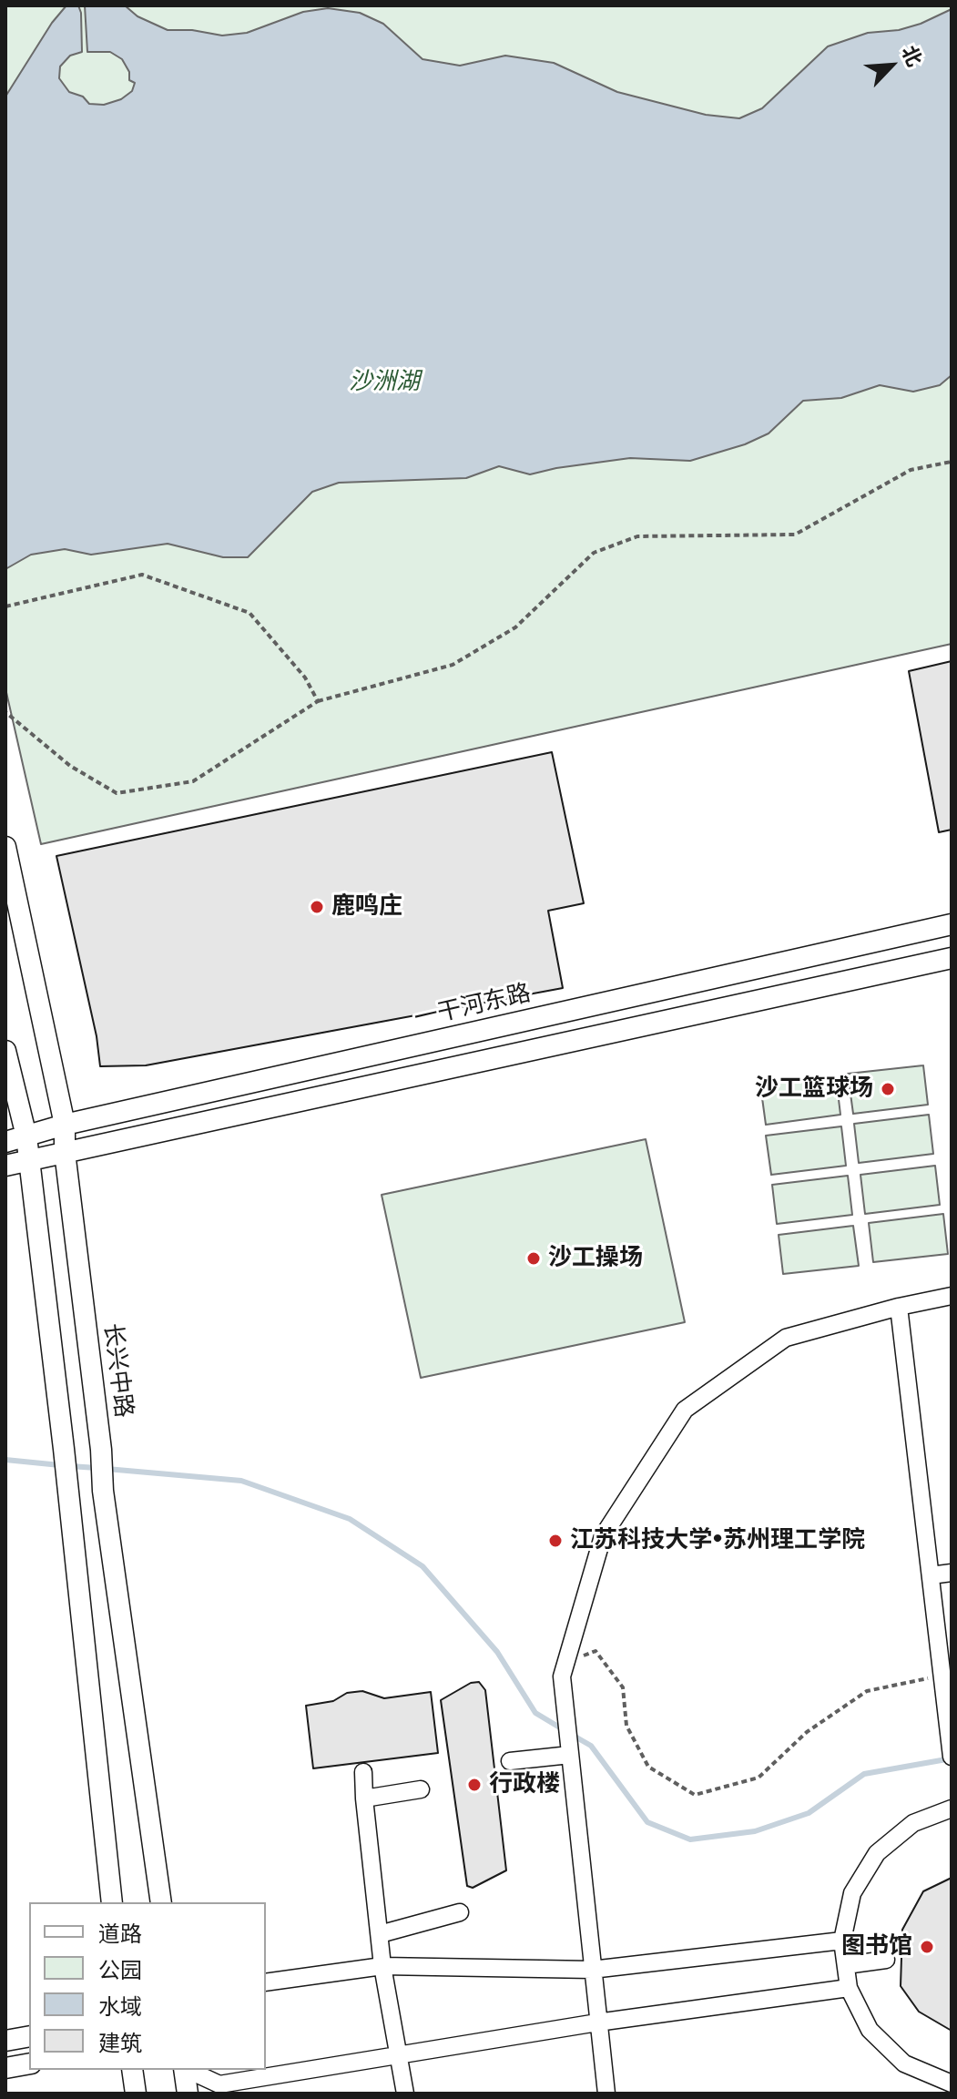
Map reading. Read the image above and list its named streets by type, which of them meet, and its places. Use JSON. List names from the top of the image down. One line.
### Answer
{"streets":{"street":["一干河东路","长兴中路"]},"crossings":[["一干河东路","长兴中路"]],"parks":["沙洲湖"],"places":["鹿鸣庄","沙工篮球场","沙工操场","江苏科技大学•苏州理工学院","行政楼","图书馆"],"legend":["道路","公园","水域","建筑"],"north":"top right"}
